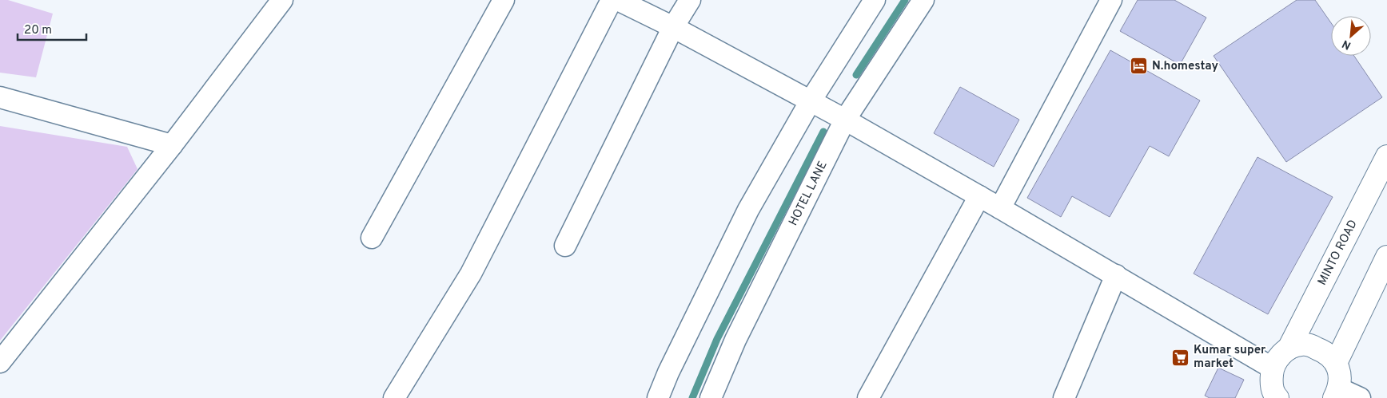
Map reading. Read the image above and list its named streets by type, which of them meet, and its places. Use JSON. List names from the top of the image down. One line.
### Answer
{"streets":{"street":["HOTEL LANE","MINTO ROAD"]},"places":{"hotel":["N.homestay"],"supermarket":["Kumar super market"]},"scale_bar":"20 m","north":"bottom left"}
